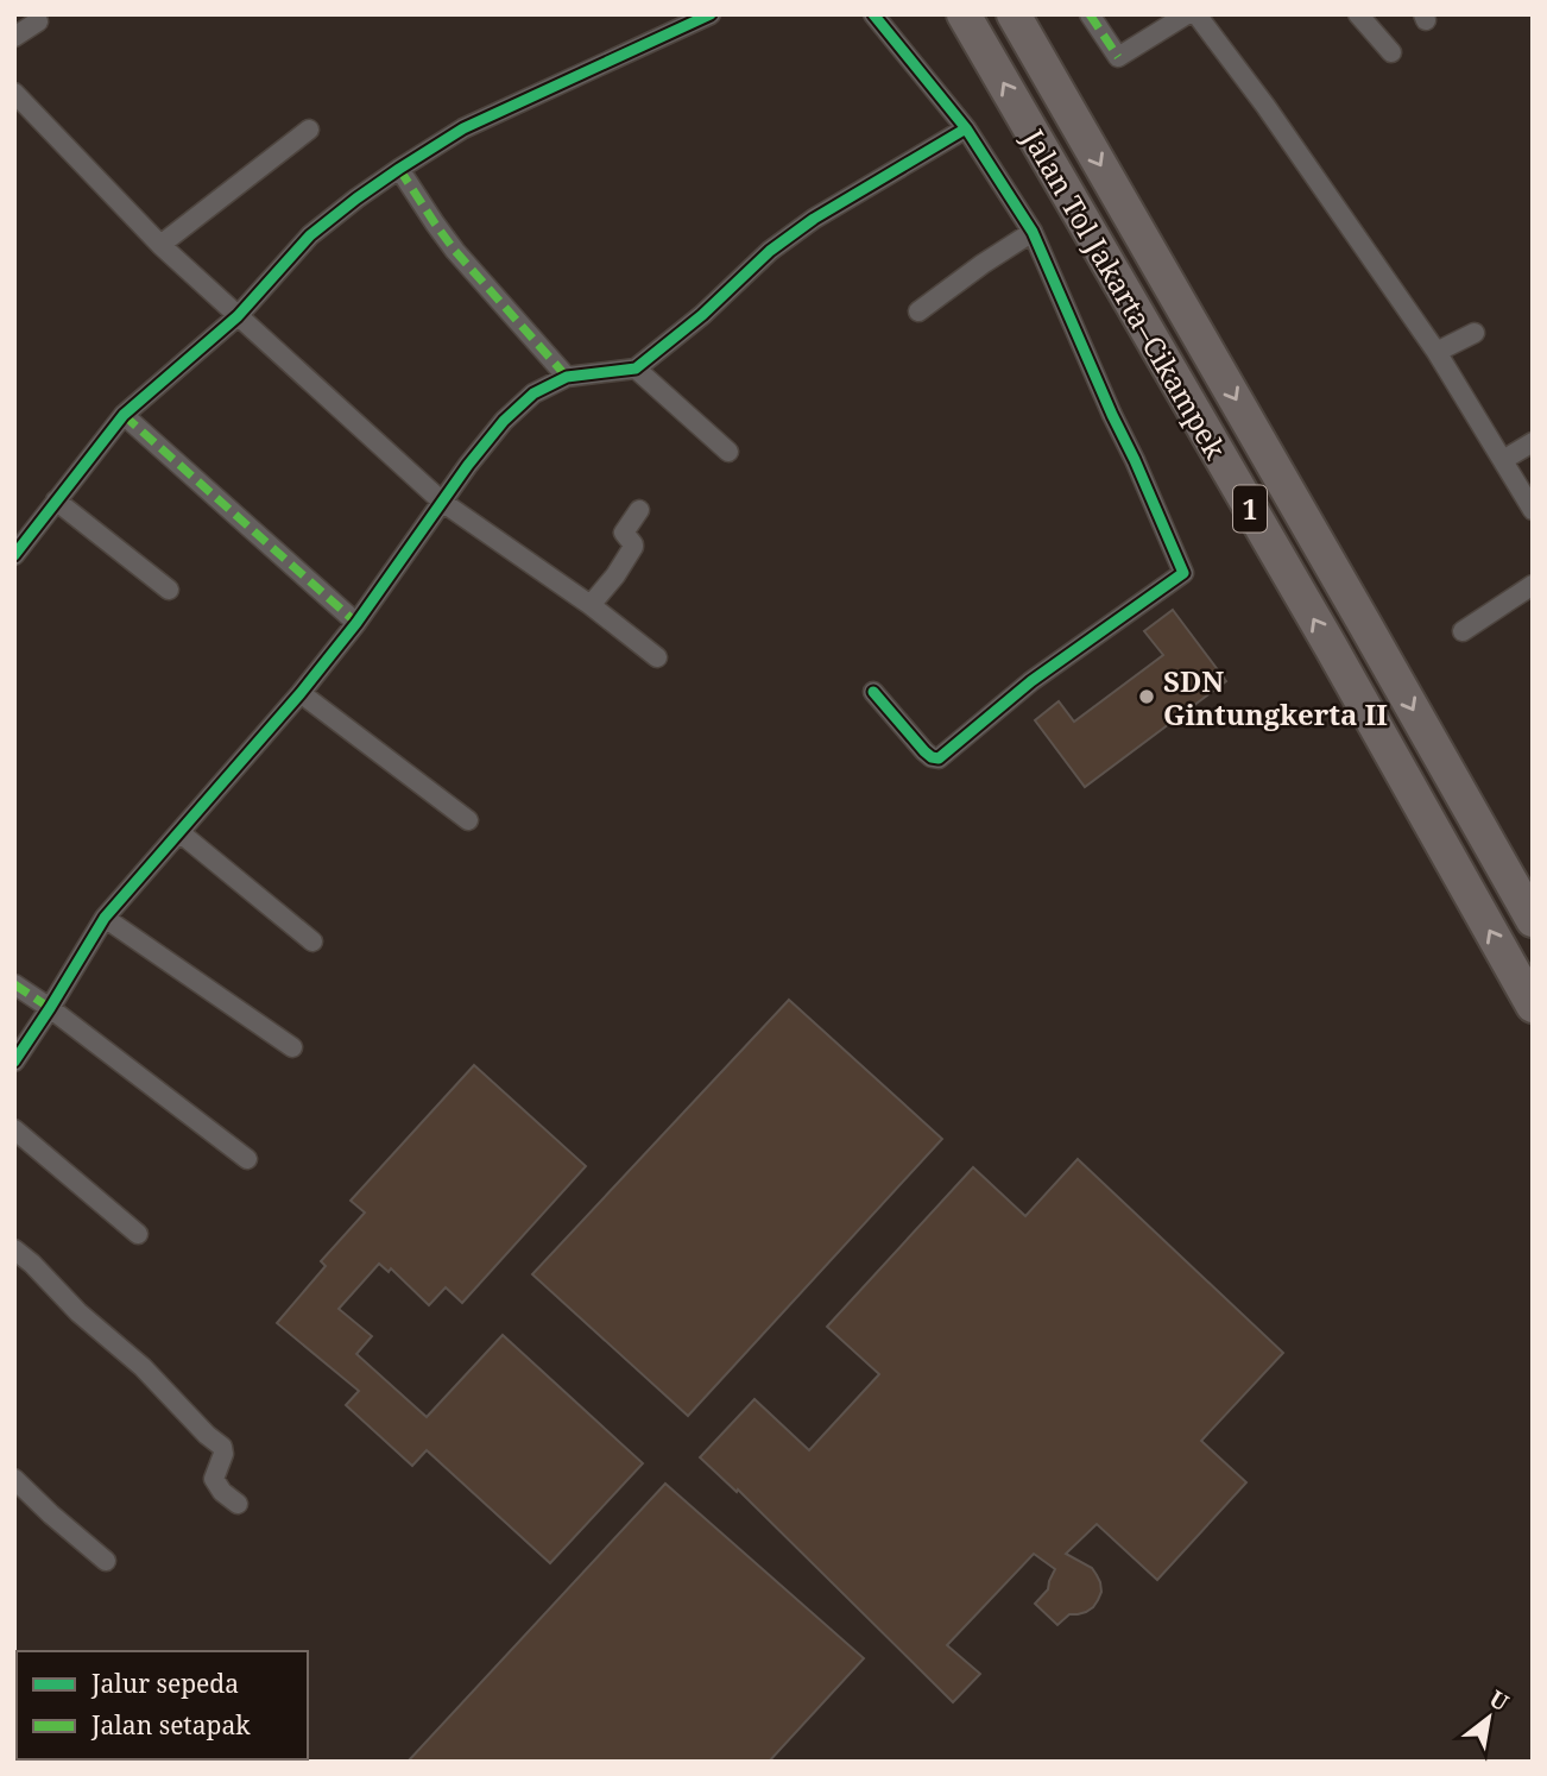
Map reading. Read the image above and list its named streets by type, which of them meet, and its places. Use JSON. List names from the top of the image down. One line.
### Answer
{"streets":{"highway":["Jalan Tol Jakarta–Cikampek","1"]},"places":["SDN Gintungkerta II"],"legend":["Jalur sepeda","Jalan setapak"],"north":"top right"}
